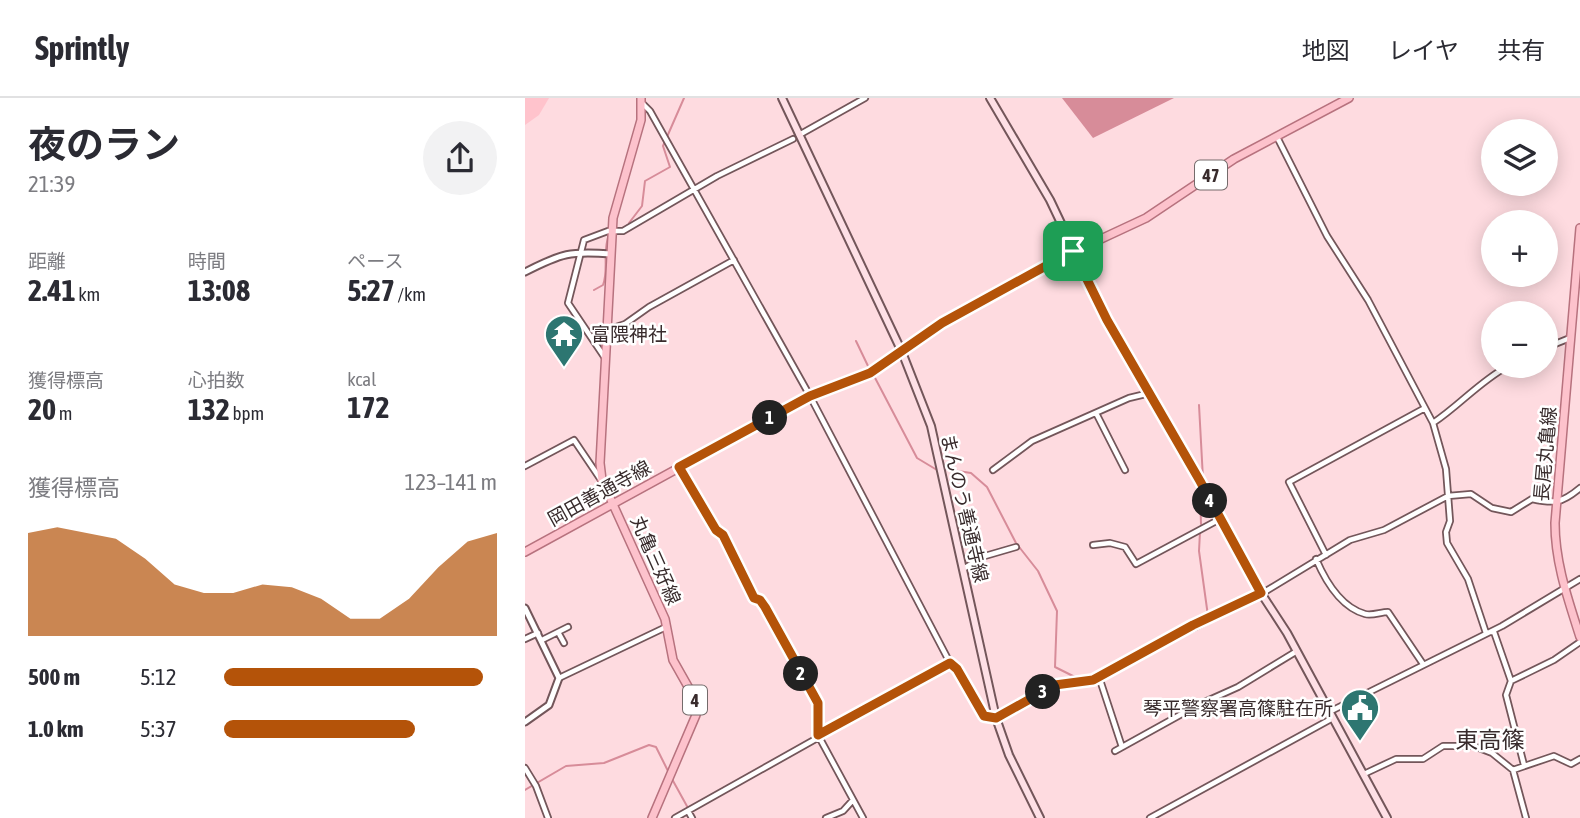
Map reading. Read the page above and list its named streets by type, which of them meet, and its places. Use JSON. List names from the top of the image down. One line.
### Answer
{"streets":{"main road":["47","長尾丸亀線","岡田善通寺線","まんのう善通寺線","丸亀三好線","4"]},"crossings":[["岡田善通寺線","まんのう善通寺線"],["岡田善通寺線","丸亀三好線"]],"districts":["東高篠"],"places":{"temple":["富隈神社"],"public building":["琴平警察署高篠駐在所"]},"page":{"header":"Sprintly","nav":["地図","レイヤ","共有"],"heading":["夜のラン","21:39"],"map_buttons":["+","−"],"stats":[["距離","2.41 km"],["時間","13:08"],["ペース","5:27 /km"],["獲得標高","20 m"],["心拍数","132 bpm"],["kcal","172"]],"pins":["1","4","2","3"],"chart":["獲得標高","123–141 m"],"list":[{"name":"500 m","note":"5:12"},{"name":"1.0 km","note":"5:37"}]}}
